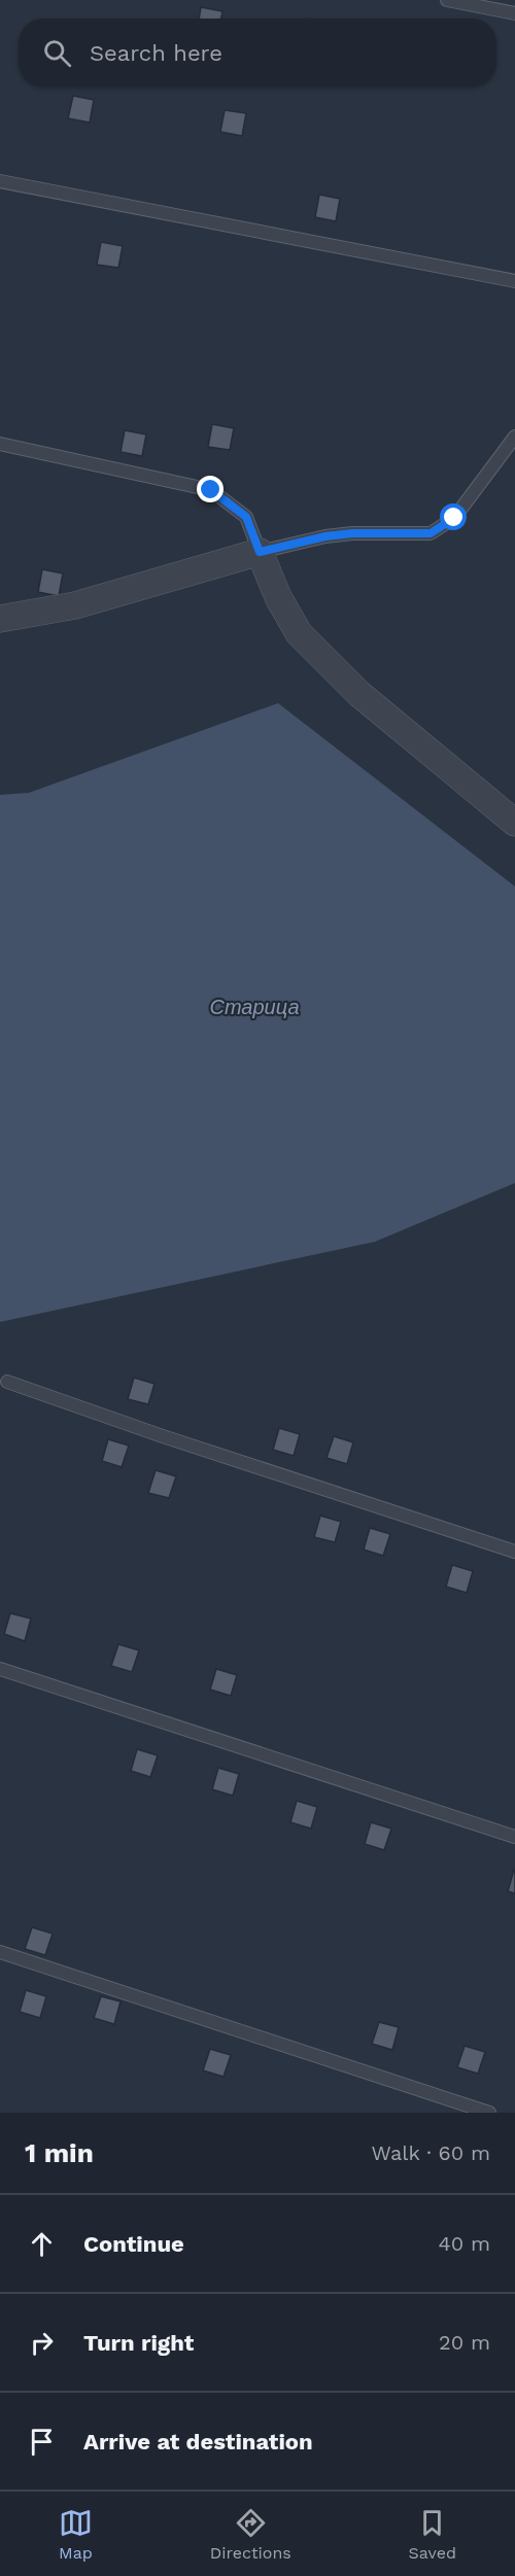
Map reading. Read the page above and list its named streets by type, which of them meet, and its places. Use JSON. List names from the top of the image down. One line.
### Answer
{"water":["Старица"],"page":{"search":"Search here","heading":["1 min","Walk · 60 m"],"list":[["Continue","40 m"],["Turn right","20 m"],"Arrive at destination"],"nav":["Map","Directions","Saved"]}}
